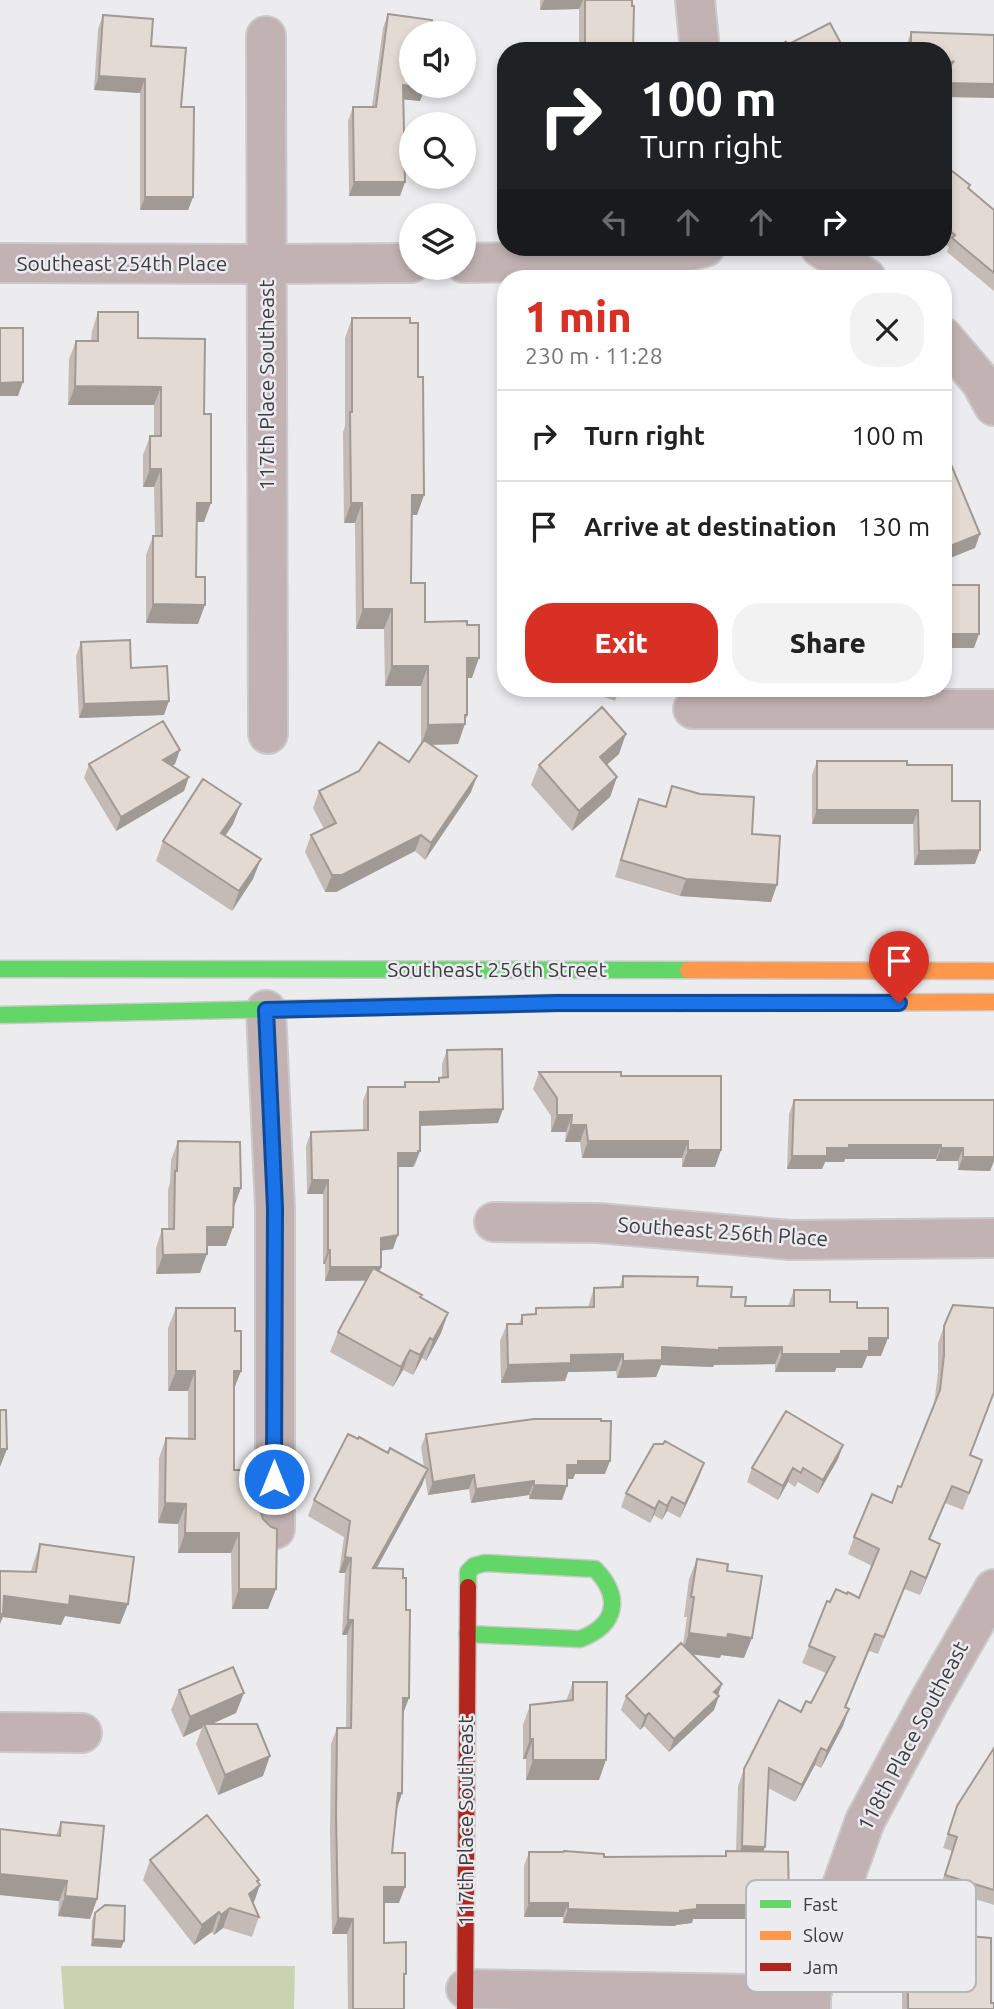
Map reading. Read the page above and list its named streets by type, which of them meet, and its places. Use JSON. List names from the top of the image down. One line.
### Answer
{"streets":{"main road":["117th Place Southeast","Southeast 256th Street"],"street":["Southeast 254th Place","Southeast 256th Place","118th Place Southeast"]},"crossings":[["Southeast 254th Place","117th Place Southeast"]],"legend":["Fast","Slow","Jam"],"page":{"turn":["100 m","Turn right"],"heading":["1 min","230 m · 11:28"],"list":[{"name":"Turn right","value":"100 m"},{"name":"Arrive at destination","value":"130 m"}],"buttons":["Exit","Share"]}}
